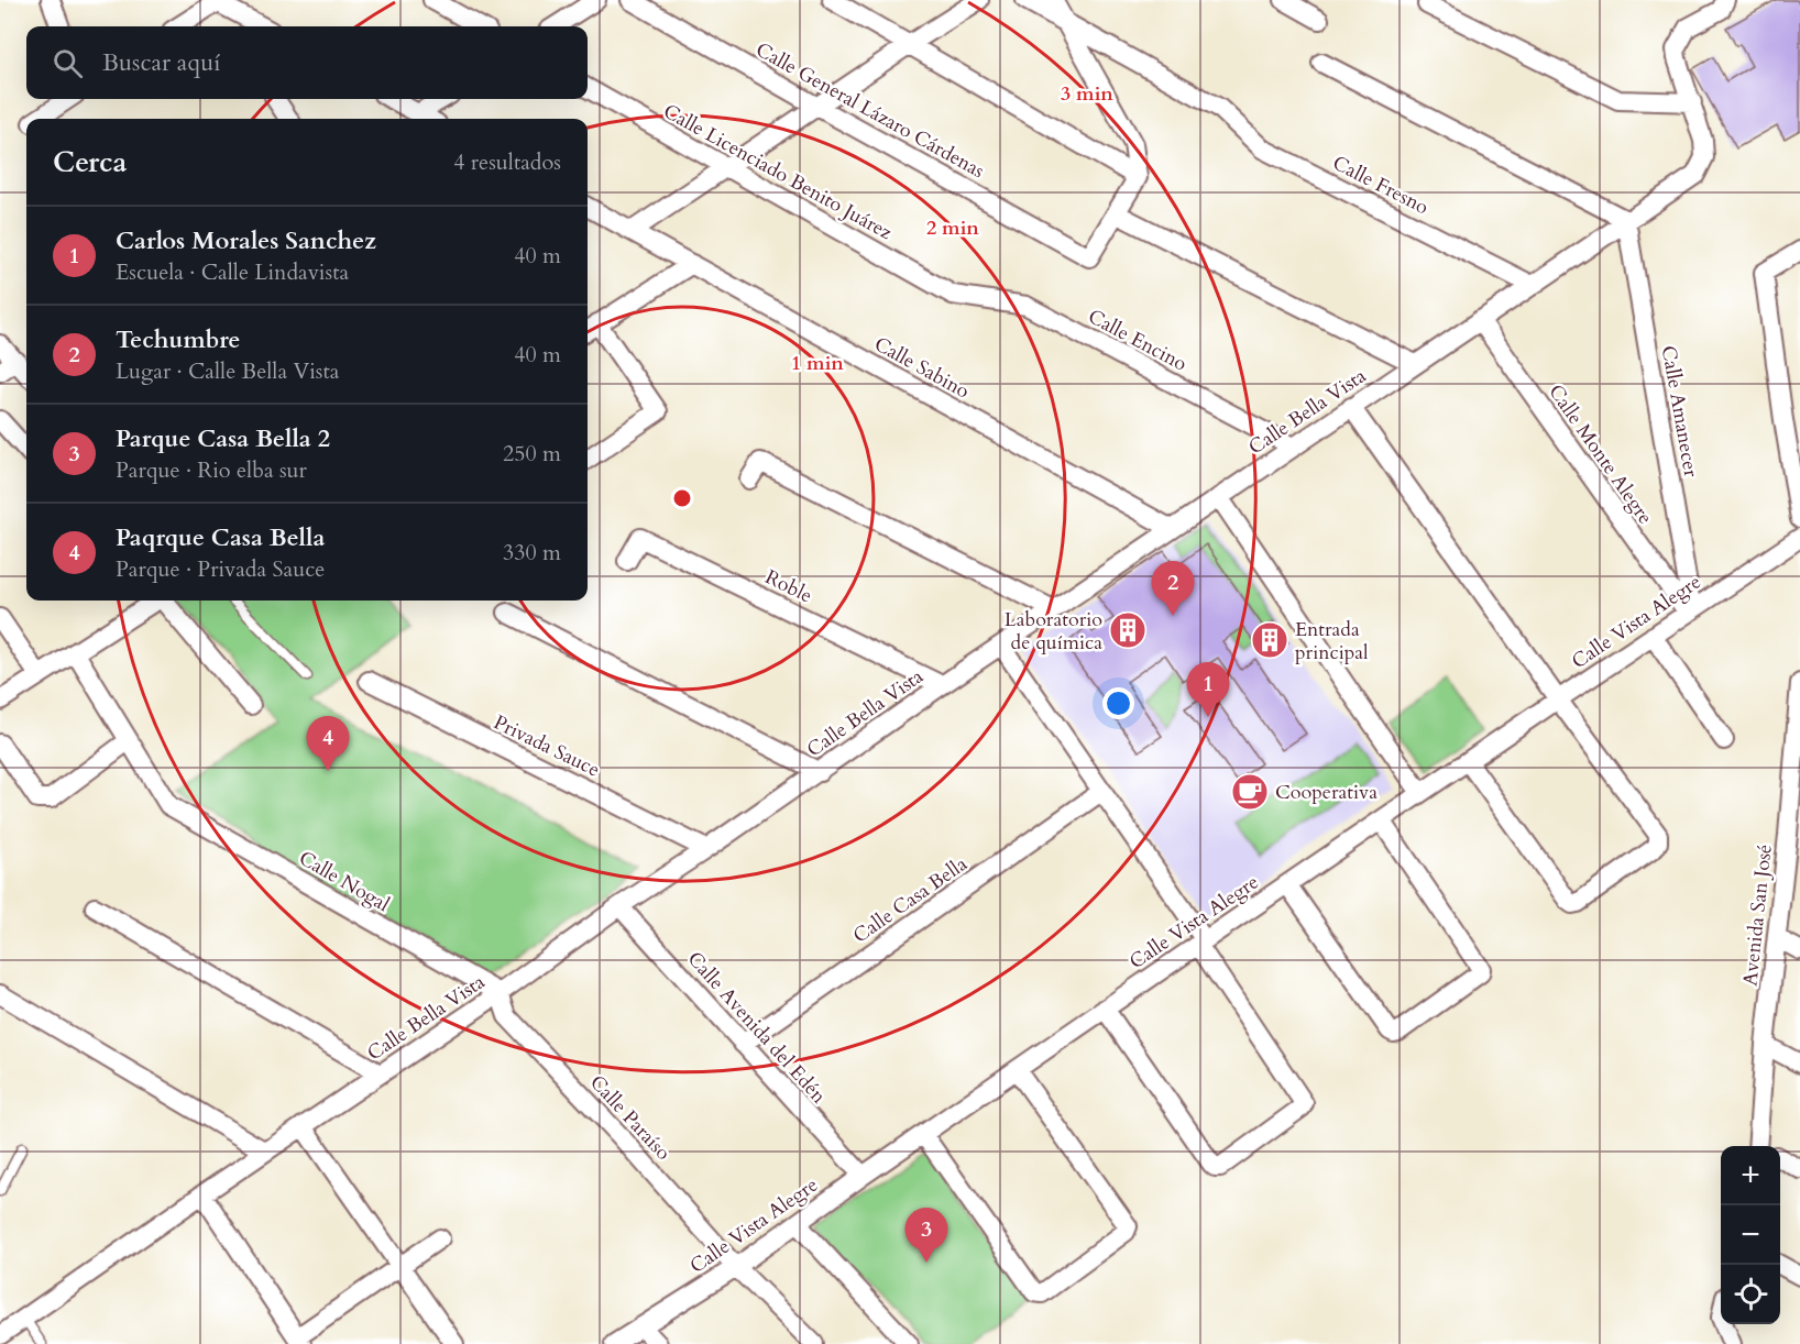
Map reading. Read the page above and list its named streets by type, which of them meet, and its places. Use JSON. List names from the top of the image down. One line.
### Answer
{"streets":{"street":["Calle General Lázaro Cárdenas","Calle Licenciado Benito Juárez","Calle Fresno","Calle Encino","Calle Sabino","Calle Bella Vista","Calle Amanecer","Calle Monte Alegre","Roble","Calle Vista Alegre","Privada Sauce","Calle Nogal","Calle Casa Bella","Avenida San José","Calle Avenida del Edén","Calle Paraíso"]},"crossings":[["Calle Licenciado Benito Juárez","Calle Encino"],["Calle Fresno","Calle Bella Vista"],["Calle Encino","Calle Bella Vista"],["Calle Sabino","Calle Bella Vista"],["Calle Bella Vista","Calle Amanecer"],["Calle Bella Vista","Calle Monte Alegre"],["Calle Bella Vista","Roble"],["Calle Bella Vista","Privada Sauce"],["Calle Bella Vista","Calle Nogal"],["Calle Bella Vista","Calle Avenida del Edén"],["Calle Bella Vista","Calle Paraíso"],["Calle Amanecer","Calle Monte Alegre"],["Calle Amanecer","Calle Vista Alegre"],["Calle Monte Alegre","Calle Vista Alegre"],["Calle Vista Alegre","Calle Avenida del Edén"],["Calle Vista Alegre","Calle Paraíso"],["Calle Nogal","Calle Paraíso"],["Calle Casa Bella","Calle Avenida del Edén"]],"places":{"building":["Laboratorio de química","Entrada principal"],"cafe":["Cooperativa"]},"page":{"search":"Buscar aquí","heading":["Cerca","4 resultados"],"list":[{"mark":"1","name":"Carlos Morales Sanchez","note":"Escuela · Calle Lindavista","value":"40 m"},{"mark":"2","name":"Techumbre","note":"Lugar · Calle Bella Vista","value":"40 m"},{"mark":"3","name":"Parque Casa Bella 2","note":"Parque · Rio elba sur","value":"250 m"},{"mark":"4","name":"Paqrque Casa Bella","note":"Parque · Privada Sauce","value":"330 m"}],"pins":["2","1","4","3"],"map_buttons":["+","−"]},"rings":["3 min","2 min","1 min"]}
